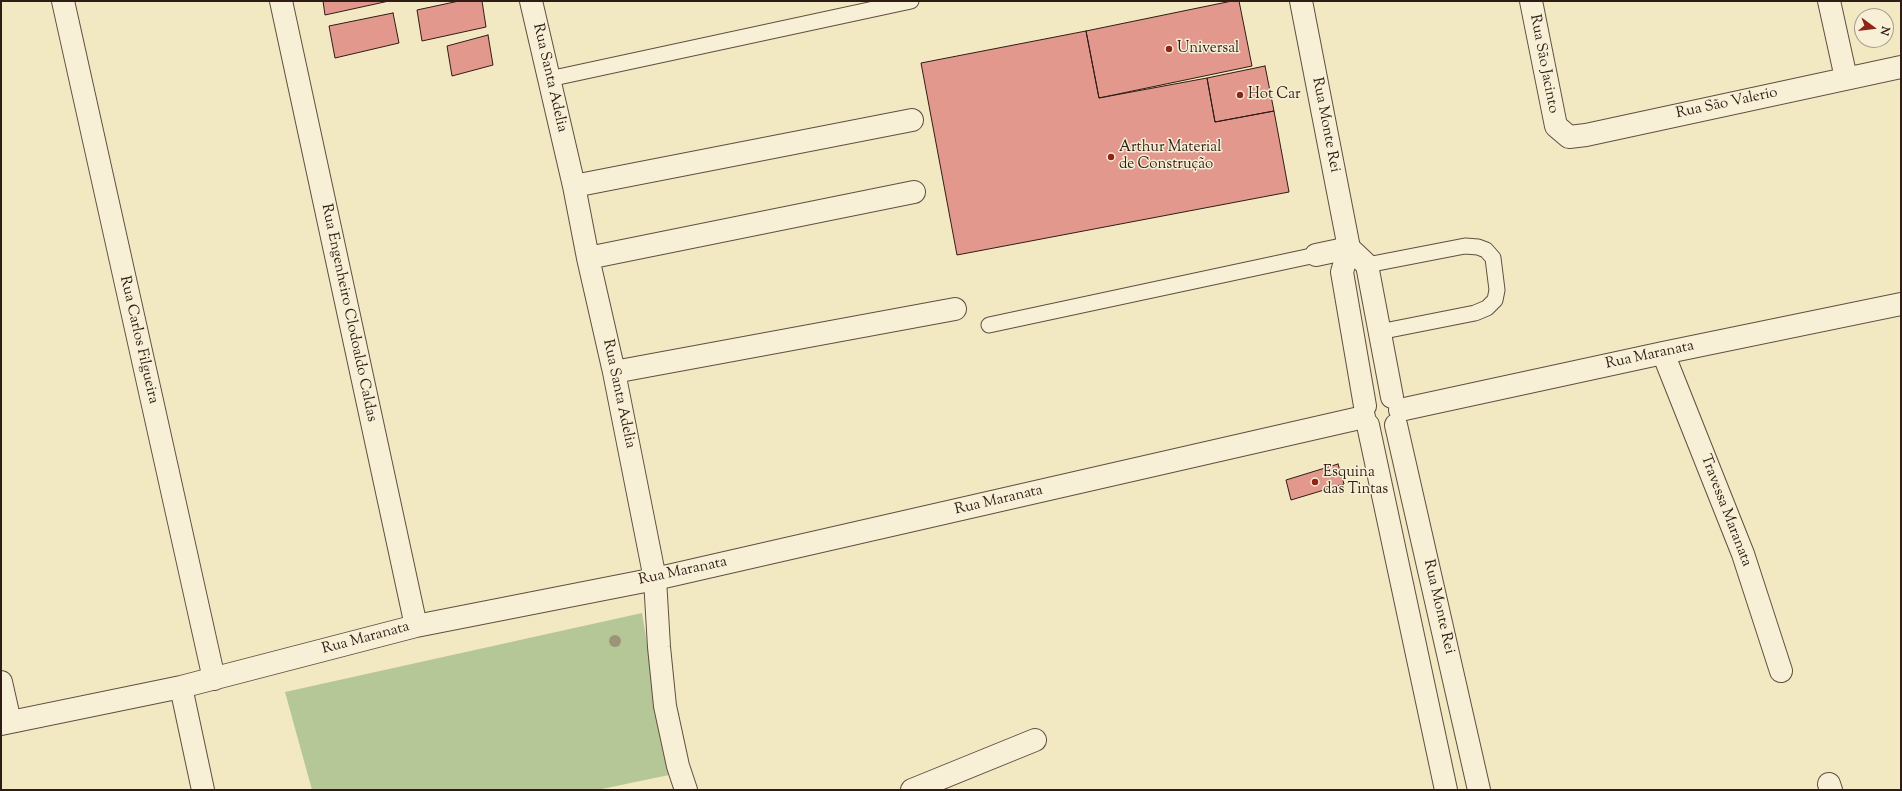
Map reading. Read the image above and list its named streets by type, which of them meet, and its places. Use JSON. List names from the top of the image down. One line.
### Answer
{"streets":{"street":["Rua São Jacinto","Rua Santa Adelia","Rua São Valerio","Rua Monte Rei","Rua Engenheiro Clodoaldo Caldas","Rua Carlos Filgueira","Rua Maranata","Travessa Maranata"]},"crossings":[["Rua São Jacinto","Rua São Valerio"],["Rua Santa Adelia","Rua Maranata"],["Rua Monte Rei","Rua Maranata"],["Rua Engenheiro Clodoaldo Caldas","Rua Maranata"],["Rua Carlos Filgueira","Rua Maranata"],["Rua Maranata","Travessa Maranata"]],"places":["Universal","Hot Car","Arthur Material de Construção","Esquina das Tintas"],"north":"right"}
